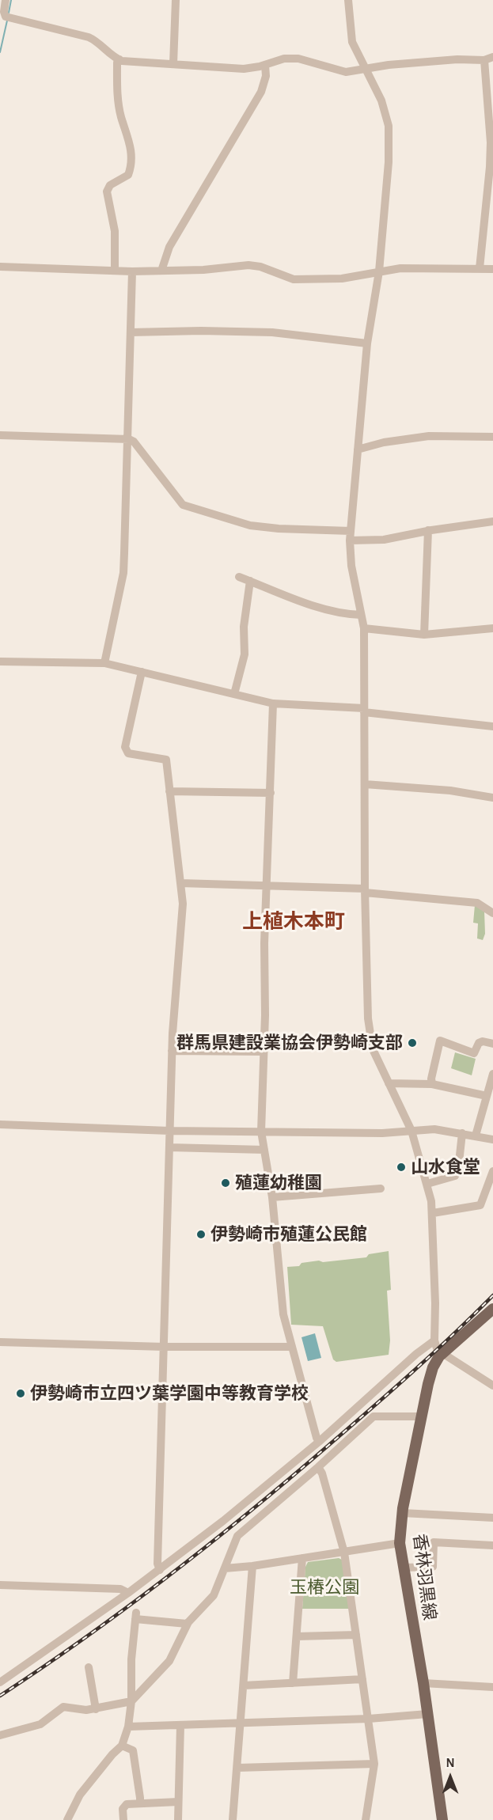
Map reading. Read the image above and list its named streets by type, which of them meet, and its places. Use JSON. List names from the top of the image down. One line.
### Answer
{"streets":{"main road":["香林羽黒線"]},"districts":["上植木本町"],"parks":["玉椿公園"],"places":["群馬県建設業協会伊勢崎支部","山水食堂","殖蓮幼稚園","伊勢崎市殖蓮公民館","伊勢崎市立四ツ葉学園中等教育学校"],"north":"top"}
